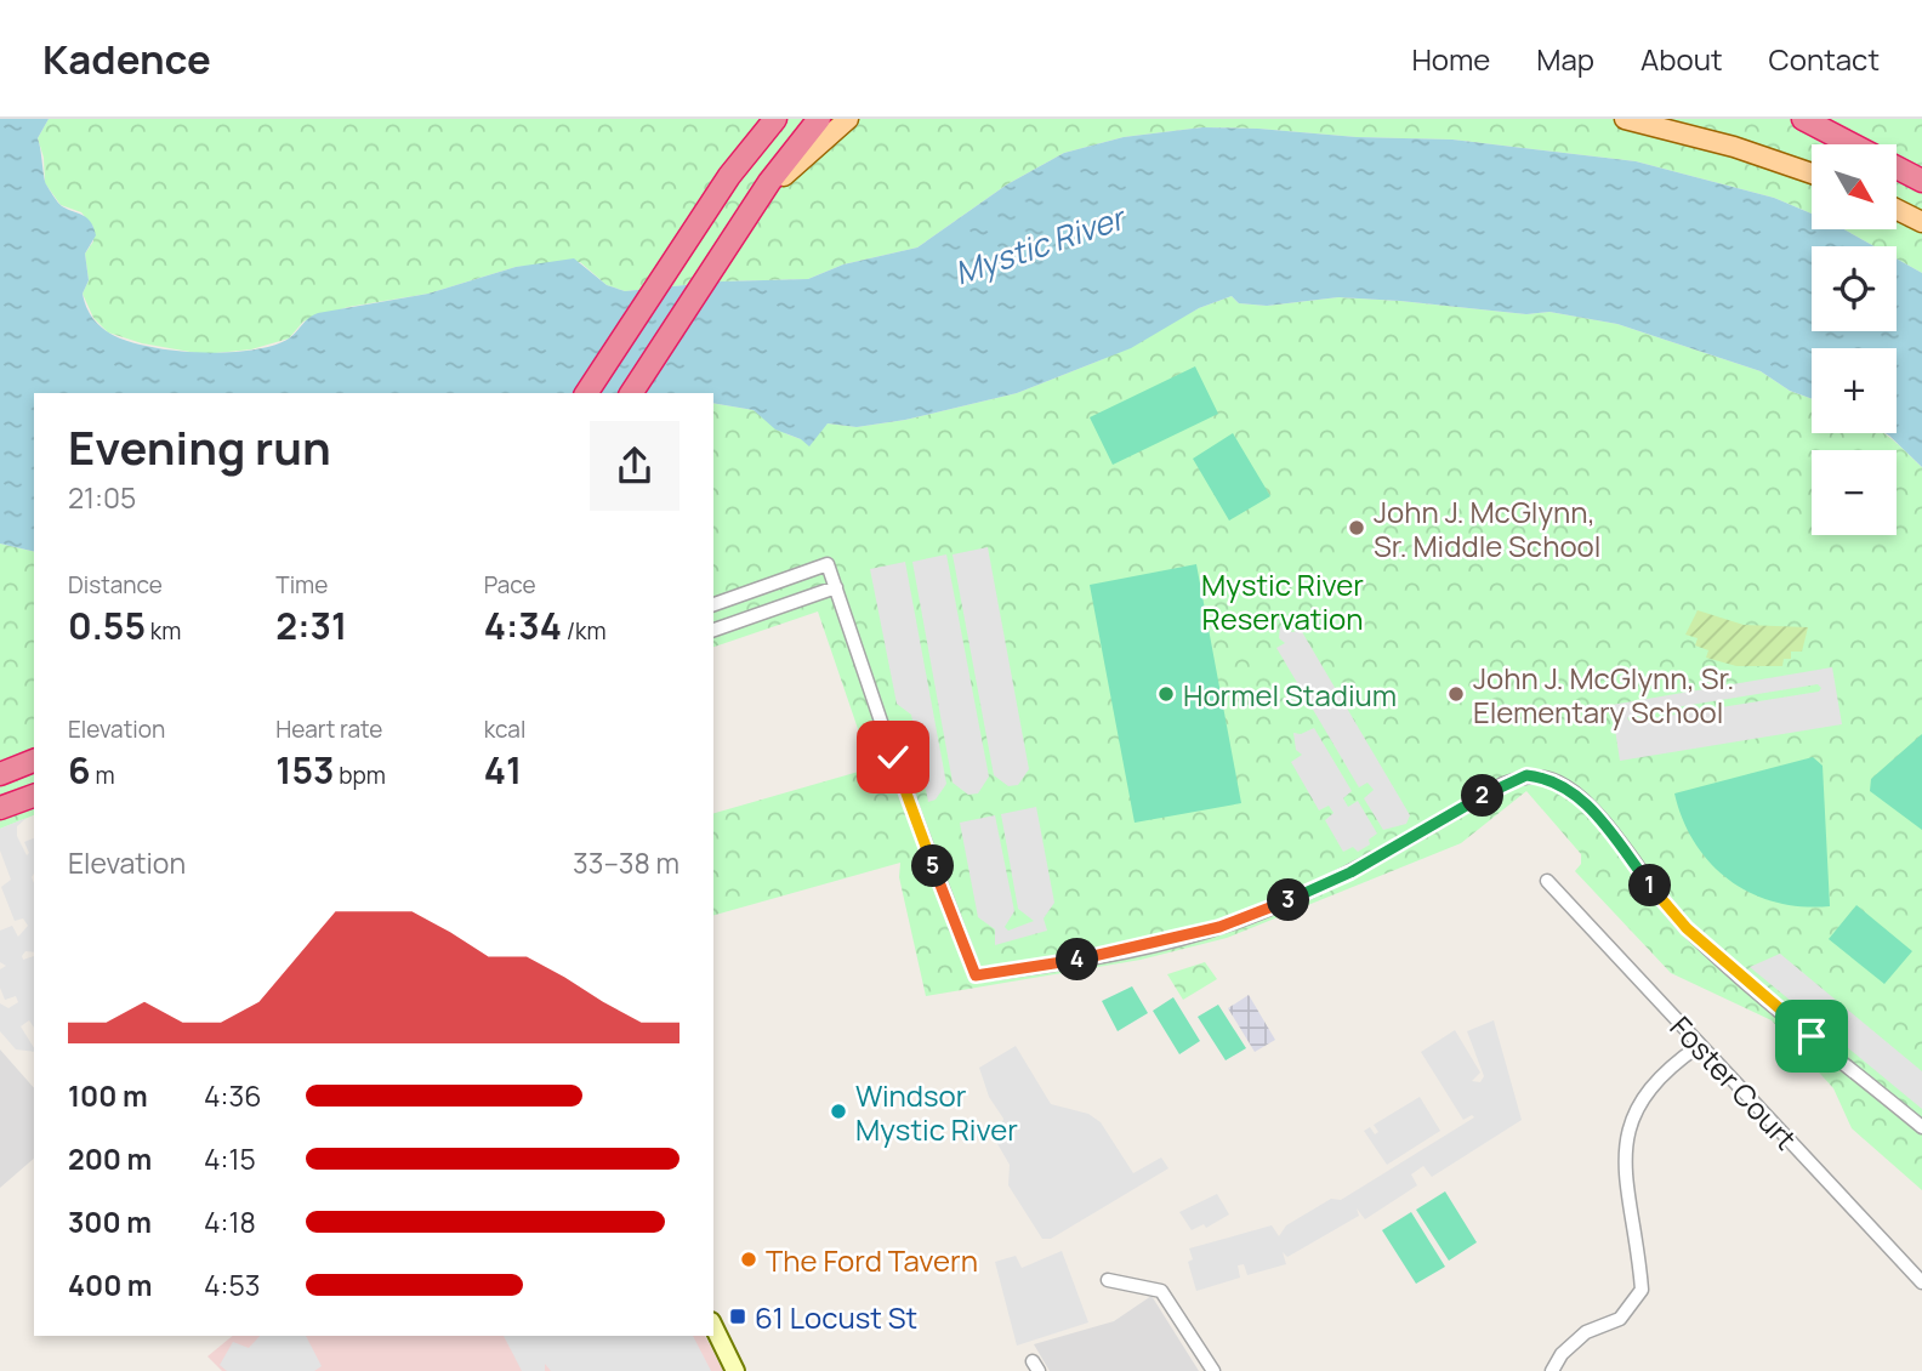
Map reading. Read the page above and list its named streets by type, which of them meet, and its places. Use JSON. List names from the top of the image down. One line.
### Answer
{"streets":{"street":["Foster Court"]},"water":["Mystic River"],"parks":["Mystic River Reservation"],"places":{"other":["John J. McGlynn, Sr. Middle School","Hormel Stadium","John J. McGlynn, Sr. Elementary School","Windsor Mystic River","The Ford Tavern"],"transit":["61 Locust St"]},"north":"bottom right","page":{"header":"Kadence","nav":["Home","Map","About","Contact"],"map_buttons":["+","−"],"heading":["Evening run","21:05"],"stats":[["Distance","0.55 km"],["Time","2:31"],["Pace","4:34 /km"],["Elevation","6 m"],["Heart rate","153 bpm"],["kcal","41"]],"pins":["2","5","1","3","4"],"chart":["Elevation","33–38 m"],"list":[{"name":"100 m","note":"4:36"},{"name":"200 m","note":"4:15"},{"name":"300 m","note":"4:18"},{"name":"400 m","note":"4:53"}]}}
